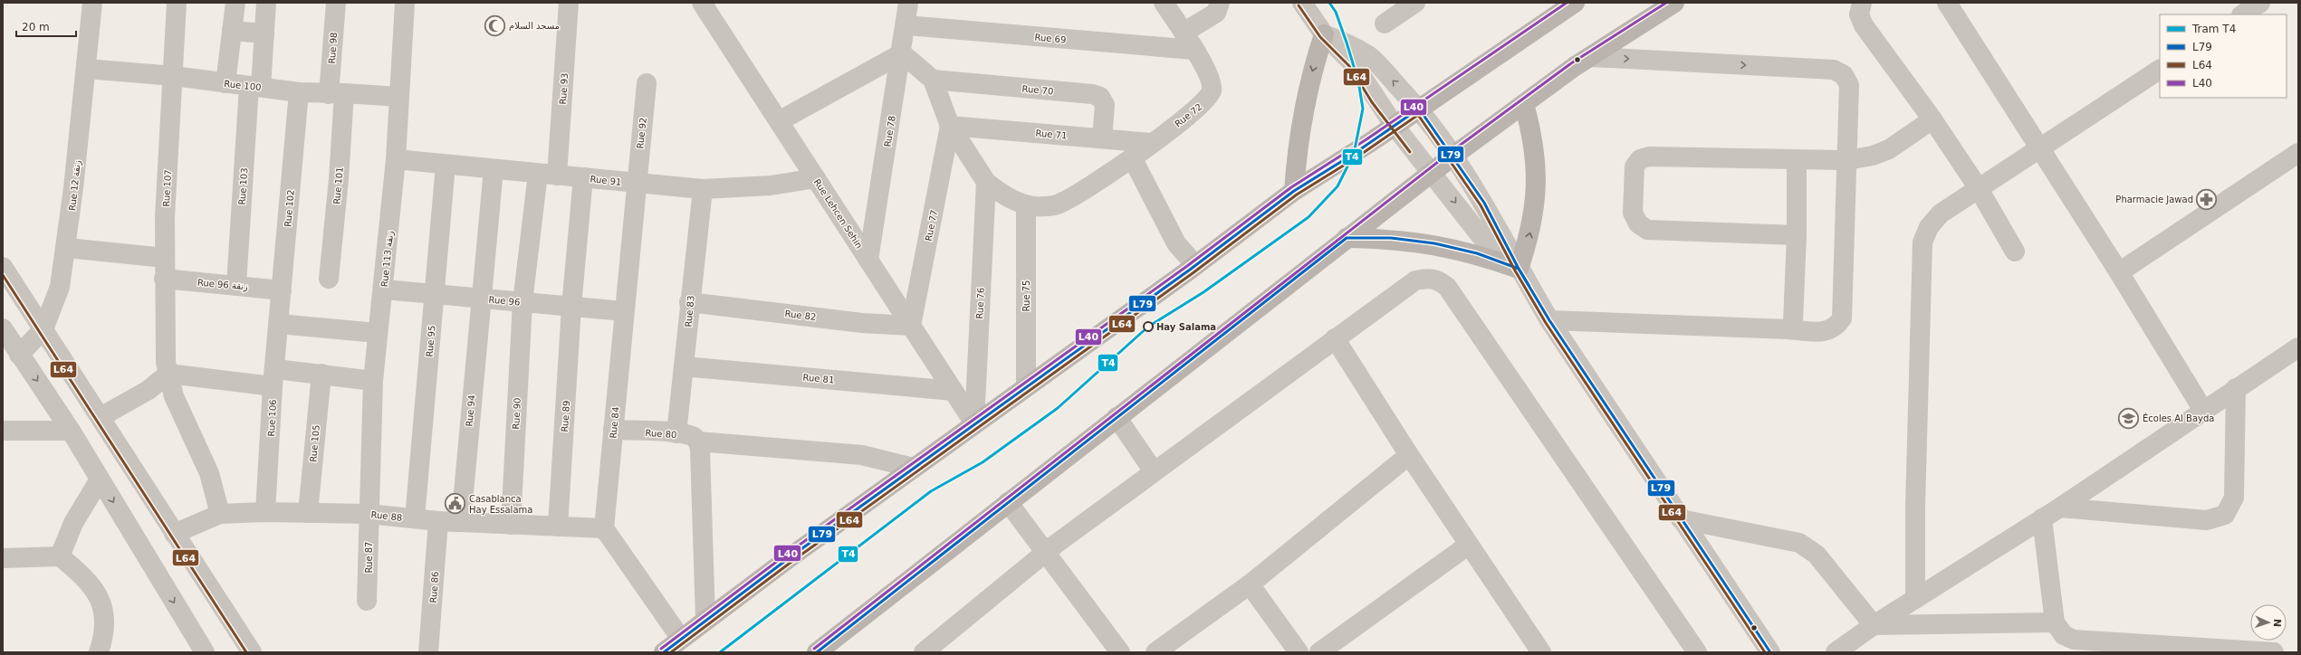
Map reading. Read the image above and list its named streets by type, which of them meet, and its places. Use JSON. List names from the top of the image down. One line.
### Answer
{"streets":{"street":["Rue 69","Rue 98","Rue 100","Rue 93","Rue 70","Rue 72","Rue 78","Rue 92","Rue 71","Rue 91","Rue 12 زنقة","Rue 101","Rue 103","Rue 107","Rue 102","Rue Lehcen Sehin","Rue 77","Rue 113 زنقة","Rue 96 زنقة","Rue 75","Rue 96","Rue 76","Rue 83","Rue 82","Rue 95","Rue 81","Rue 94","Rue 90","Rue 89","Rue 106","Rue 84","Rue 80","Rue 105","Rue 88","Rue 87","Rue 86"]},"crossings":[["Rue 69","Rue 72"],["Rue 69","Rue 78"],["Rue 98","Rue 100"],["Rue 98","Rue 101"],["Rue 100","Rue 12 زنقة"],["Rue 100","Rue 101"],["Rue 100","Rue 103"],["Rue 100","Rue 107"],["Rue 100","Rue 102"],["Rue 100","Rue 113 زنقة"],["Rue 93","Rue 91"],["Rue 93","Rue 96"],["Rue 93","Rue 90"],["Rue 70","Rue 71"],["Rue 72","Rue 71"],["Rue 72","Rue 75"],["Rue 78","Rue Lehcen Sehin"],["Rue 92","Rue 91"],["Rue 92","Rue 84"],["Rue 71","Rue 77"],["Rue 91","Rue Lehcen Sehin"],["Rue 91","Rue 113 زنقة"],["Rue 91","Rue 83"],["Rue 91","Rue 95"],["Rue 91","Rue 94"],["Rue 91","Rue 89"],["Rue 91","Rue 84"],["Rue 103","Rue 96 زنقة"],["Rue 107","Rue 96 زنقة"],["Rue 107","Rue 88"],["Rue 102","Rue 96 زنقة"],["Rue 102","Rue 106"],["Rue Lehcen Sehin","Rue 77"],["Rue Lehcen Sehin","Rue 76"],["Rue Lehcen Sehin","Rue 82"],["Rue Lehcen Sehin","Rue 81"],["Rue 77","Rue 82"],["Rue 113 زنقة","Rue 96"],["Rue 113 زنقة","Rue 88"],["Rue 113 زنقة","Rue 87"],["Rue 96","Rue 95"],["Rue 96","Rue 94"],["Rue 96","Rue 90"],["Rue 96","Rue 89"],["Rue 96","Rue 84"],["Rue 83","Rue 82"],["Rue 83","Rue 81"],["Rue 83","Rue 80"],["Rue 95","Rue 88"],["Rue 94","Rue 88"],["Rue 90","Rue 88"],["Rue 89","Rue 88"],["Rue 106","Rue 88"],["Rue 84","Rue 80"],["Rue 84","Rue 88"],["Rue 105","Rue 88"],["Rue 88","Rue 87"],["Rue 88","Rue 86"]],"places":{"mosque":["مسجد السلام"],"pharmacy":["Pharmacie Jawad"],"other":["Hay Salama"],"school or university":["Écoles Al Bayda"],"public building":["Casablanca Hay Essalama"]},"lines":["tram line T4","transit line L40","transit line L64","transit line L79"],"legend":["Tram T4","L79","L64","L40"],"scale_bar":"20 m","north":"right"}
